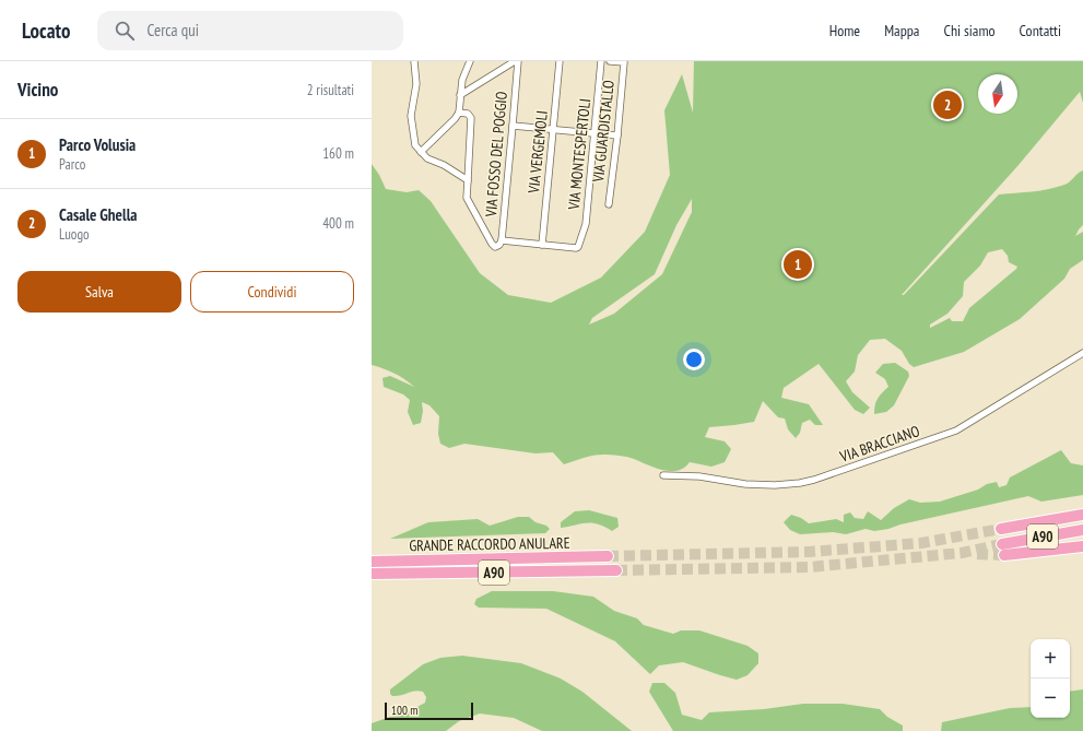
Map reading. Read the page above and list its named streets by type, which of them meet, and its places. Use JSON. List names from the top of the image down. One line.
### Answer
{"streets":{"highway":["A90","GRANDE RACCORDO ANULARE"],"street":["VIA GUARDISTALLO","VIA VERGEMOLI","VIA FOSSO DEL POGGIO","VIA MONTESPERTOLI","VIA BRACCIANO"]},"crossings":[["VIA VERGEMOLI","VIA MONTESPERTOLI"]],"scale_bar":"100 m","north":"bottom","page":{"header":"Locato","search":"Cerca qui","nav":["Home","Mappa","Chi siamo","Contatti"],"heading":["Vicino","2 risultati"],"pins":["2","1"],"list":[{"mark":"1","name":"Parco Volusia","note":"Parco","value":"160 m"},{"mark":"2","name":"Casale Ghella","note":"Luogo","value":"400 m"}],"buttons":["Salva","Condividi"],"map_buttons":["+","−"],"scale":"100 m"}}
